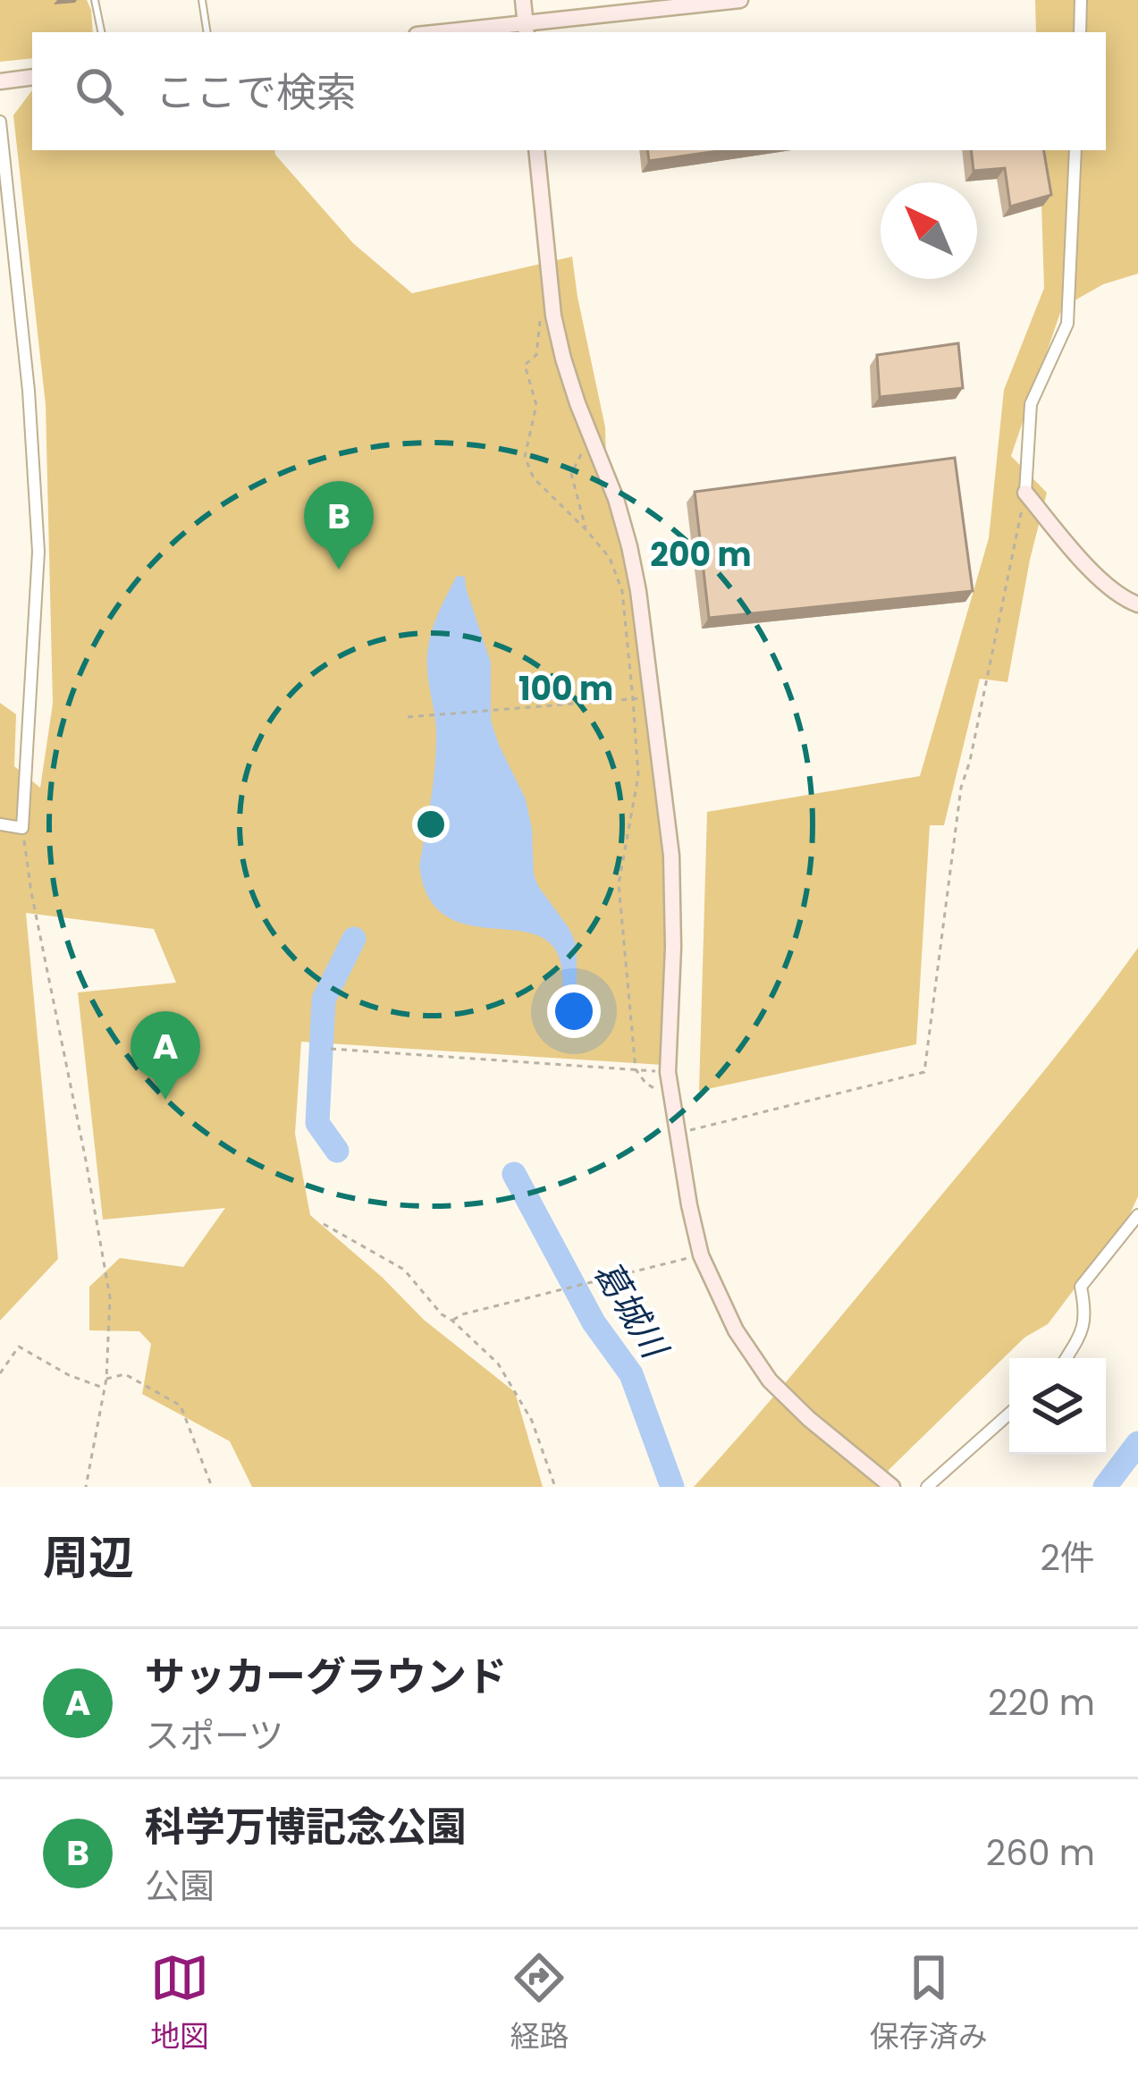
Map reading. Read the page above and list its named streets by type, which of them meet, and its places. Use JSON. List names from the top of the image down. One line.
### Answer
{"water":["葛城川"],"north":"top left","page":{"search":"ここで検索","pins":["B","A"],"heading":["周辺","2件"],"list":[{"mark":"A","name":"サッカーグラウンド","note":"スポーツ","value":"220 m"},{"mark":"B","name":"科学万博記念公園","note":"公園","value":"260 m"}],"nav":["地図","経路","保存済み"]},"rings":["200 m","100 m"]}
